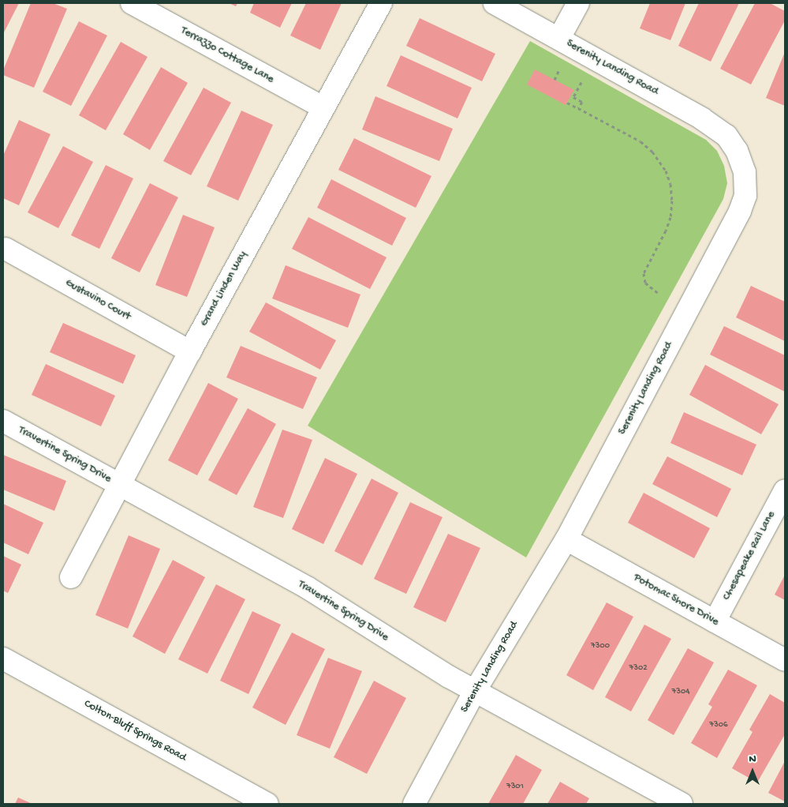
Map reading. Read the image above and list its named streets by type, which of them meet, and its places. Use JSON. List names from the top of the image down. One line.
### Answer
{"streets":{"street":["Terrazzo Cottage Lane","Serenity Landing Road","Grand Linden Way","Gustavino Court","Travertine Spring Drive","Chesapeake Rail Lane","Potomac Shore Drive","Colton-Bluff Springs Road"]},"crossings":[["Terrazzo Cottage Lane","Grand Linden Way"],["Serenity Landing Road","Travertine Spring Drive"],["Serenity Landing Road","Potomac Shore Drive"],["Grand Linden Way","Gustavino Court"],["Grand Linden Way","Travertine Spring Drive"],["Chesapeake Rail Lane","Potomac Shore Drive"]],"house_numbers":["7300","7302","7304","7306","7301"],"north":"top"}
